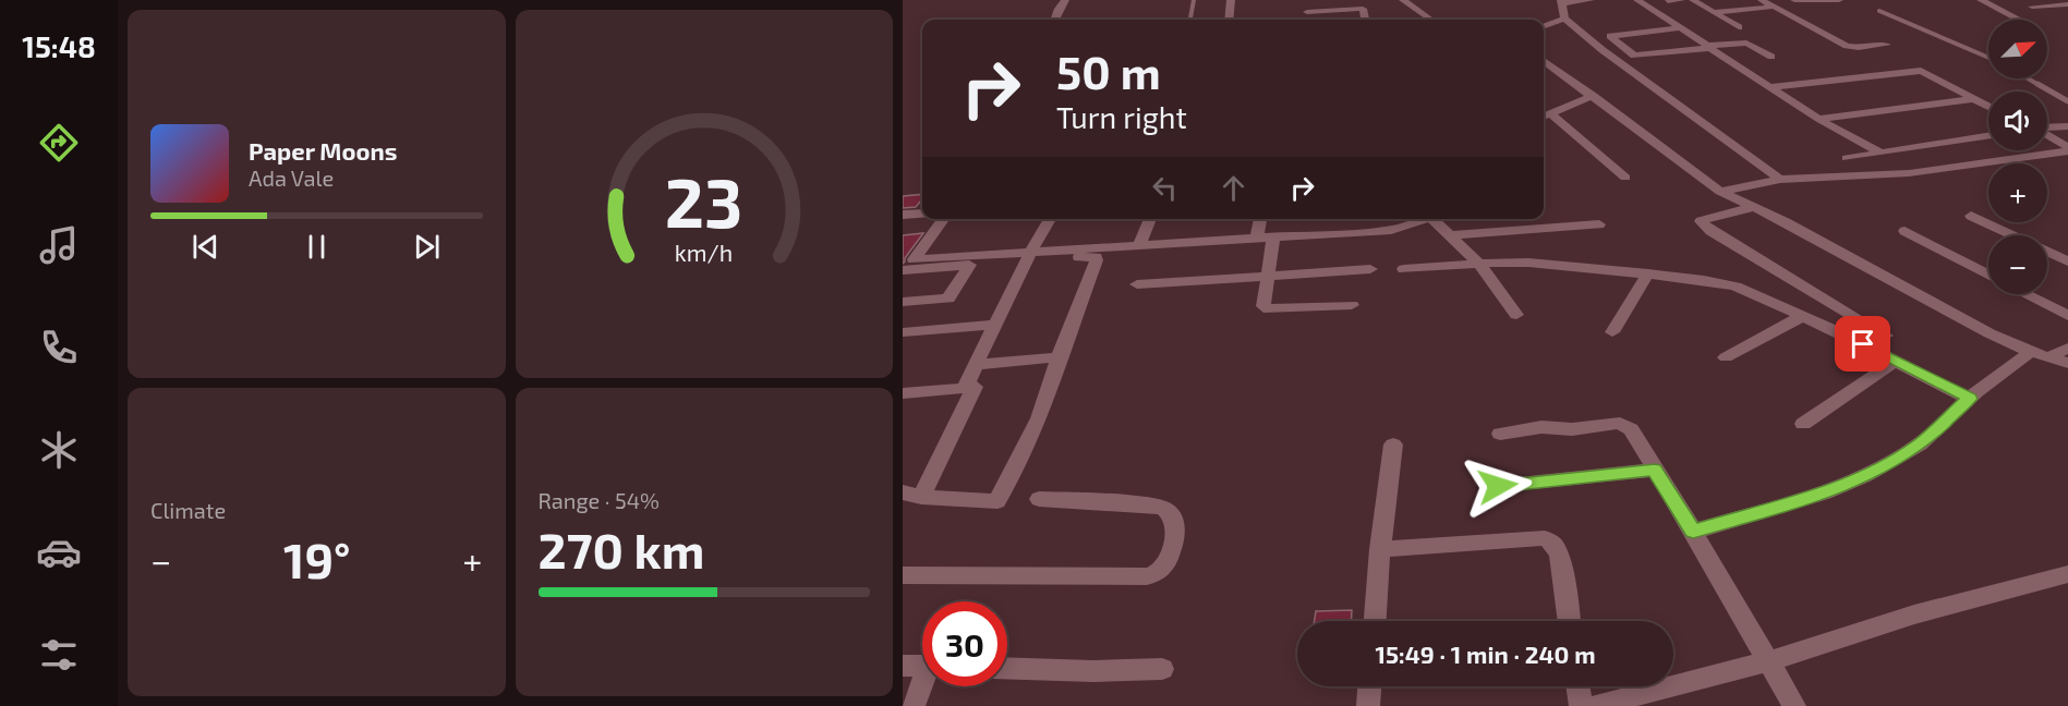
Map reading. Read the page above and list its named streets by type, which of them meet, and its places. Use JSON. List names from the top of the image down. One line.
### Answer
{"north":"top right","page":{"tabs":"15:48","map_buttons":["+","−"],"turn":["50 m","Turn right"],"song":["Paper Moons","Ada Vale"],"tile":["Climate",["Range · 54%","270 km"]],"heat":["−","19°","+"],"limit":"30","trip":"15:49 · 1 min · 240 m","gauge":["23","km/h"]}}
